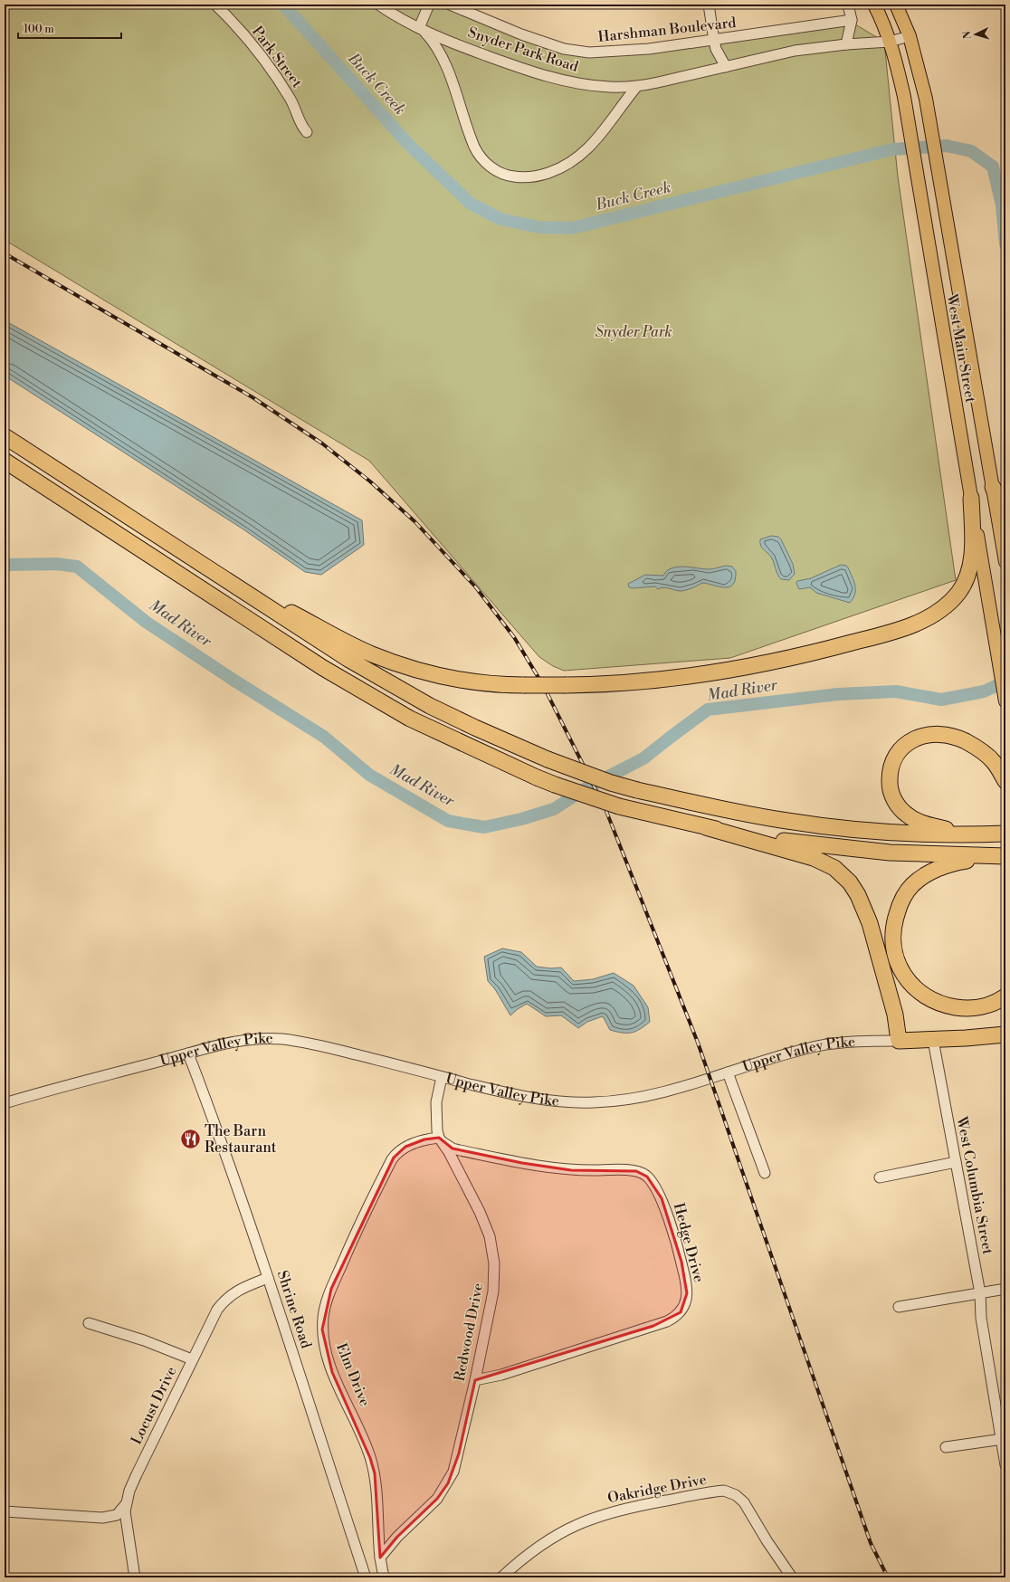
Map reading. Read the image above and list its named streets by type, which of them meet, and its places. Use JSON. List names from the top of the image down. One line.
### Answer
{"streets":{"highway":["Upper Valley Pike"],"main road":["West Main Street"],"street":["Harshman Boulevard","Snyder Park Road","Park Street","West Columbia Street","Hedge Drive","Shrine Road","Redwood Drive","Elm Drive","Locust Drive","Oakridge Drive"]},"crossings":[["Snyder Park Road","West Main Street"],["Upper Valley Pike","West Columbia Street"],["Upper Valley Pike","Shrine Road"],["Upper Valley Pike","Redwood Drive"],["Hedge Drive","Redwood Drive"],["Hedge Drive","Elm Drive"],["Shrine Road","Locust Drive"],["Redwood Drive","Elm Drive"]],"water":["Buck Creek","Mad River"],"parks":["Snyder Park"],"places":{"restaurant":["The Barn Restaurant"]},"scale_bar":"100 m","north":"left"}
